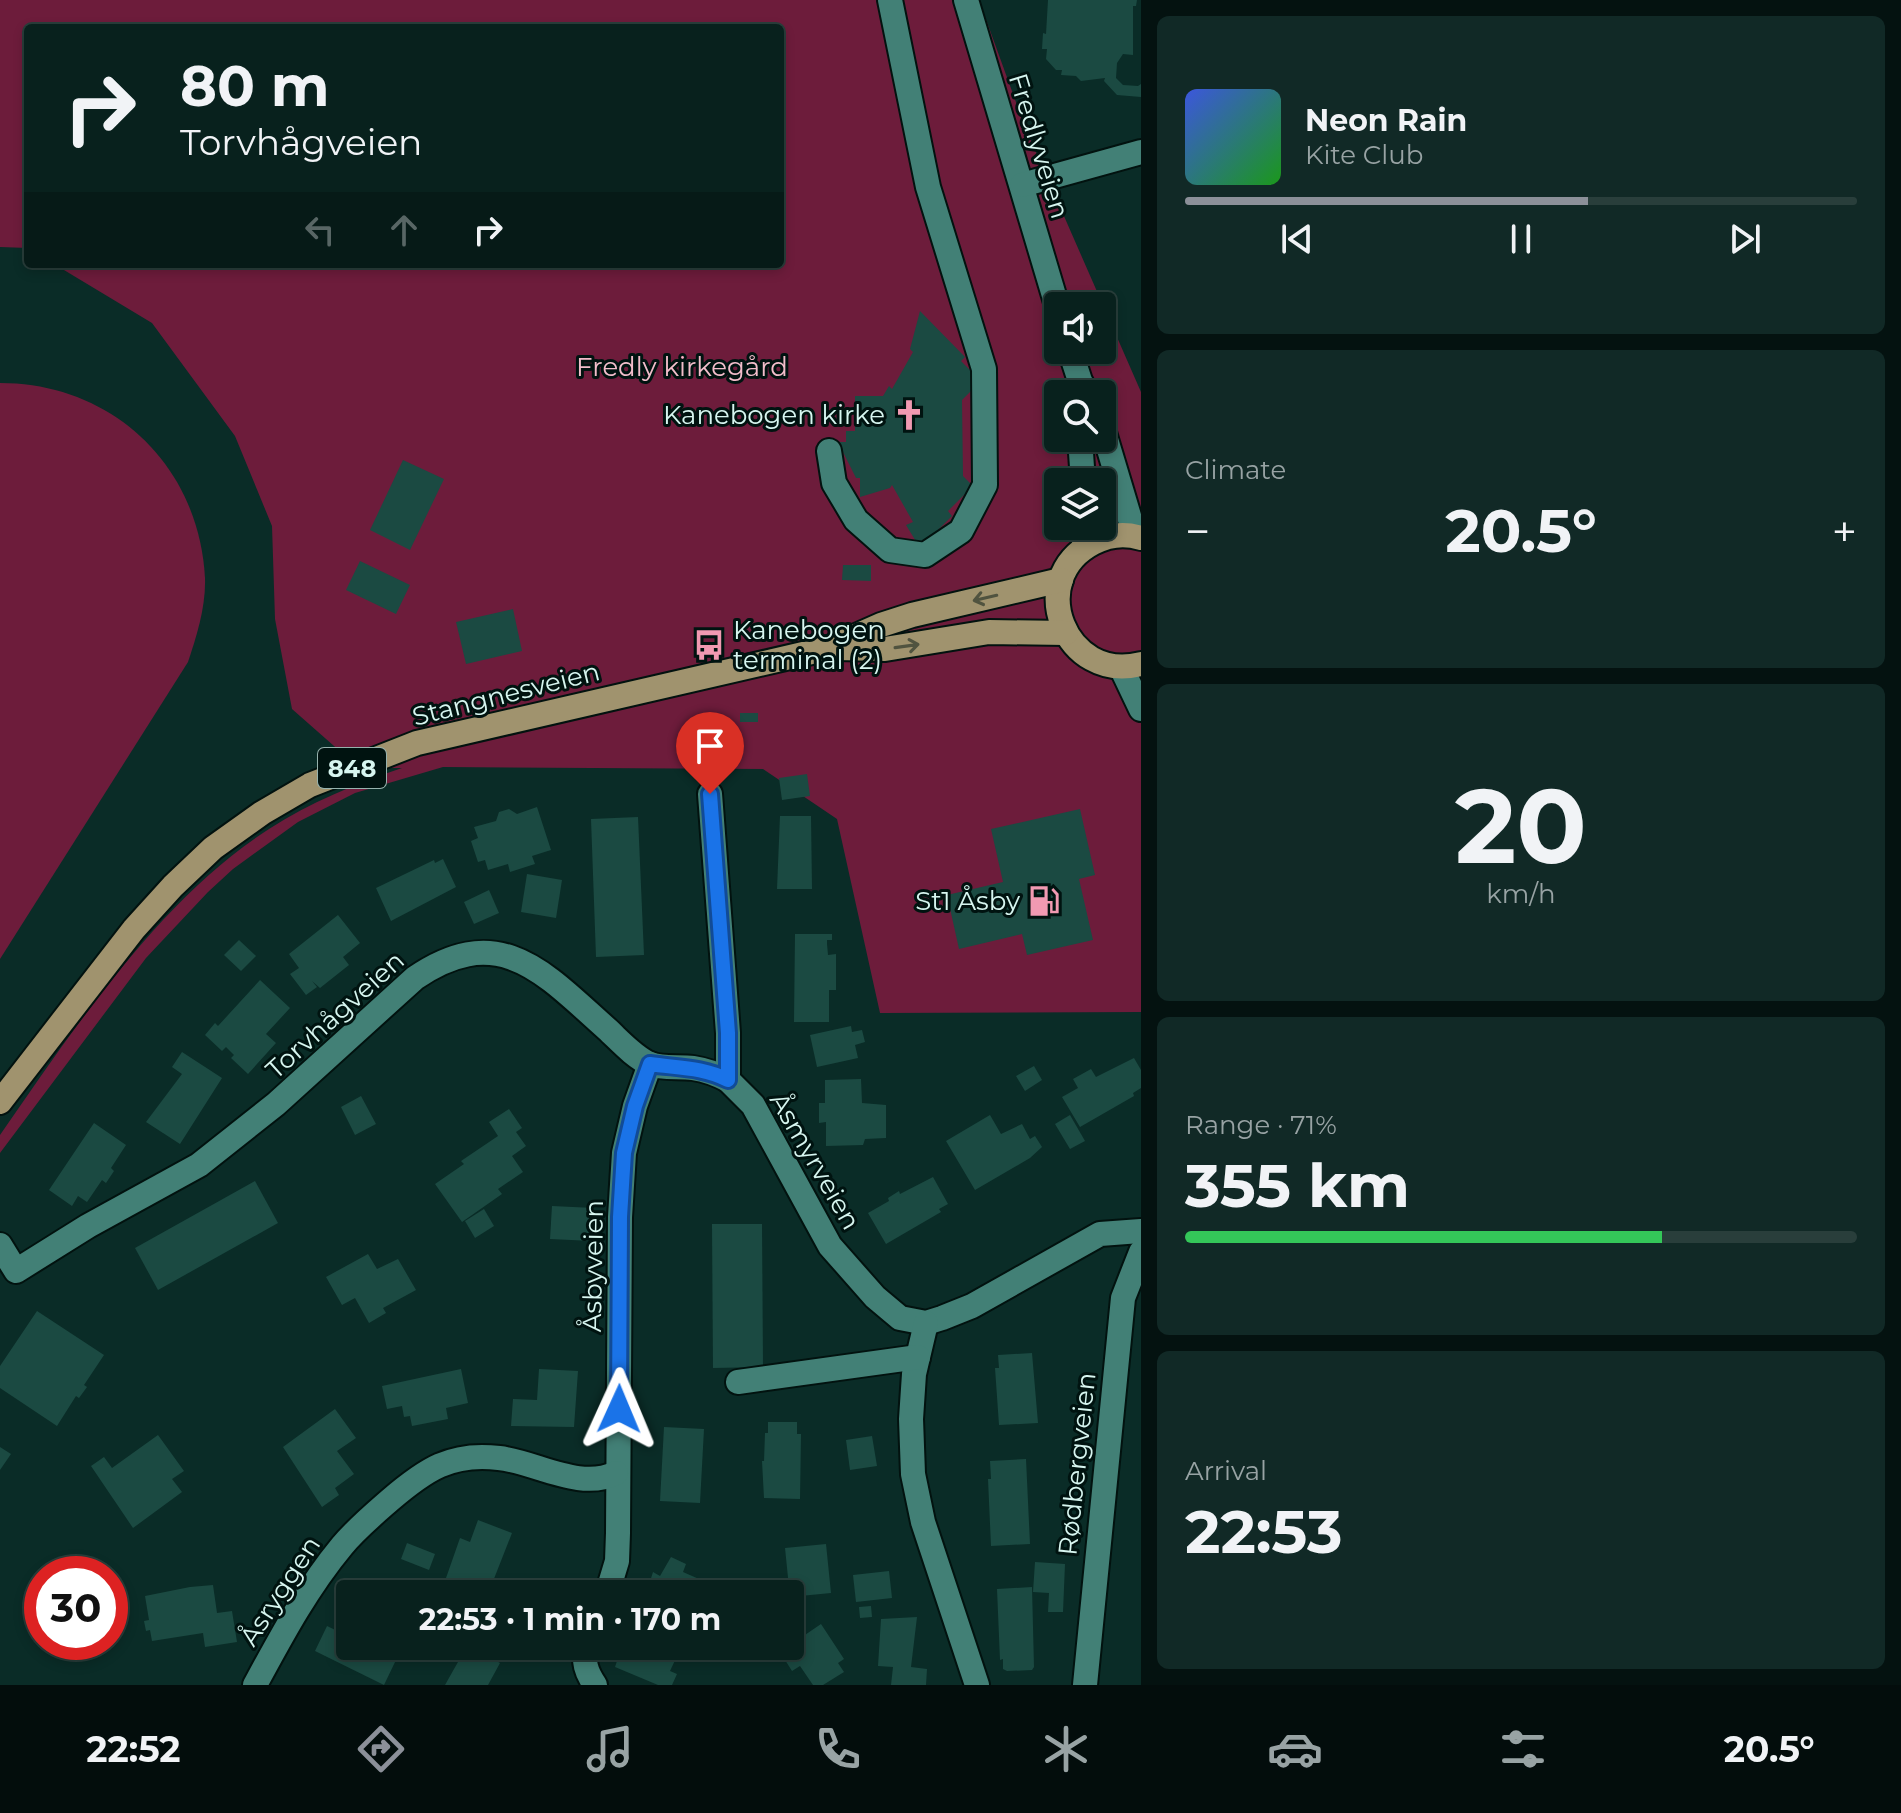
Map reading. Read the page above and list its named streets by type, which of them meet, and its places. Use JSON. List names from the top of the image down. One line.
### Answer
{"streets":{"main road":["Stangnesveien","848"],"street":["Fredlyveien","Torvhågveien","Åsmyrveien","Åsbyveien","Rødbergveien","Åsryggen"]},"crossings":[["Torvhågveien","Åsbyveien"],["Åsbyveien","Åsryggen"]],"parks":["Fredly kirkegård"],"places":{"church":["Kanebogen kirke"],"bus stop":["Kanebogen terminal (2)"],"fuel station":["St1 Åsby"]},"page":{"turn":["80 m","Torvhågveien"],"song":["Neon Rain","Kite Club"],"tile":["Climate",["20","km/h"],["Range · 71%","355 km"],["Arrival","22:53"]],"heat":["−","20.5°","+"],"limit":"30","trip":"22:53 · 1 min · 170 m","tabs":["22:52","20.5°"]}}
